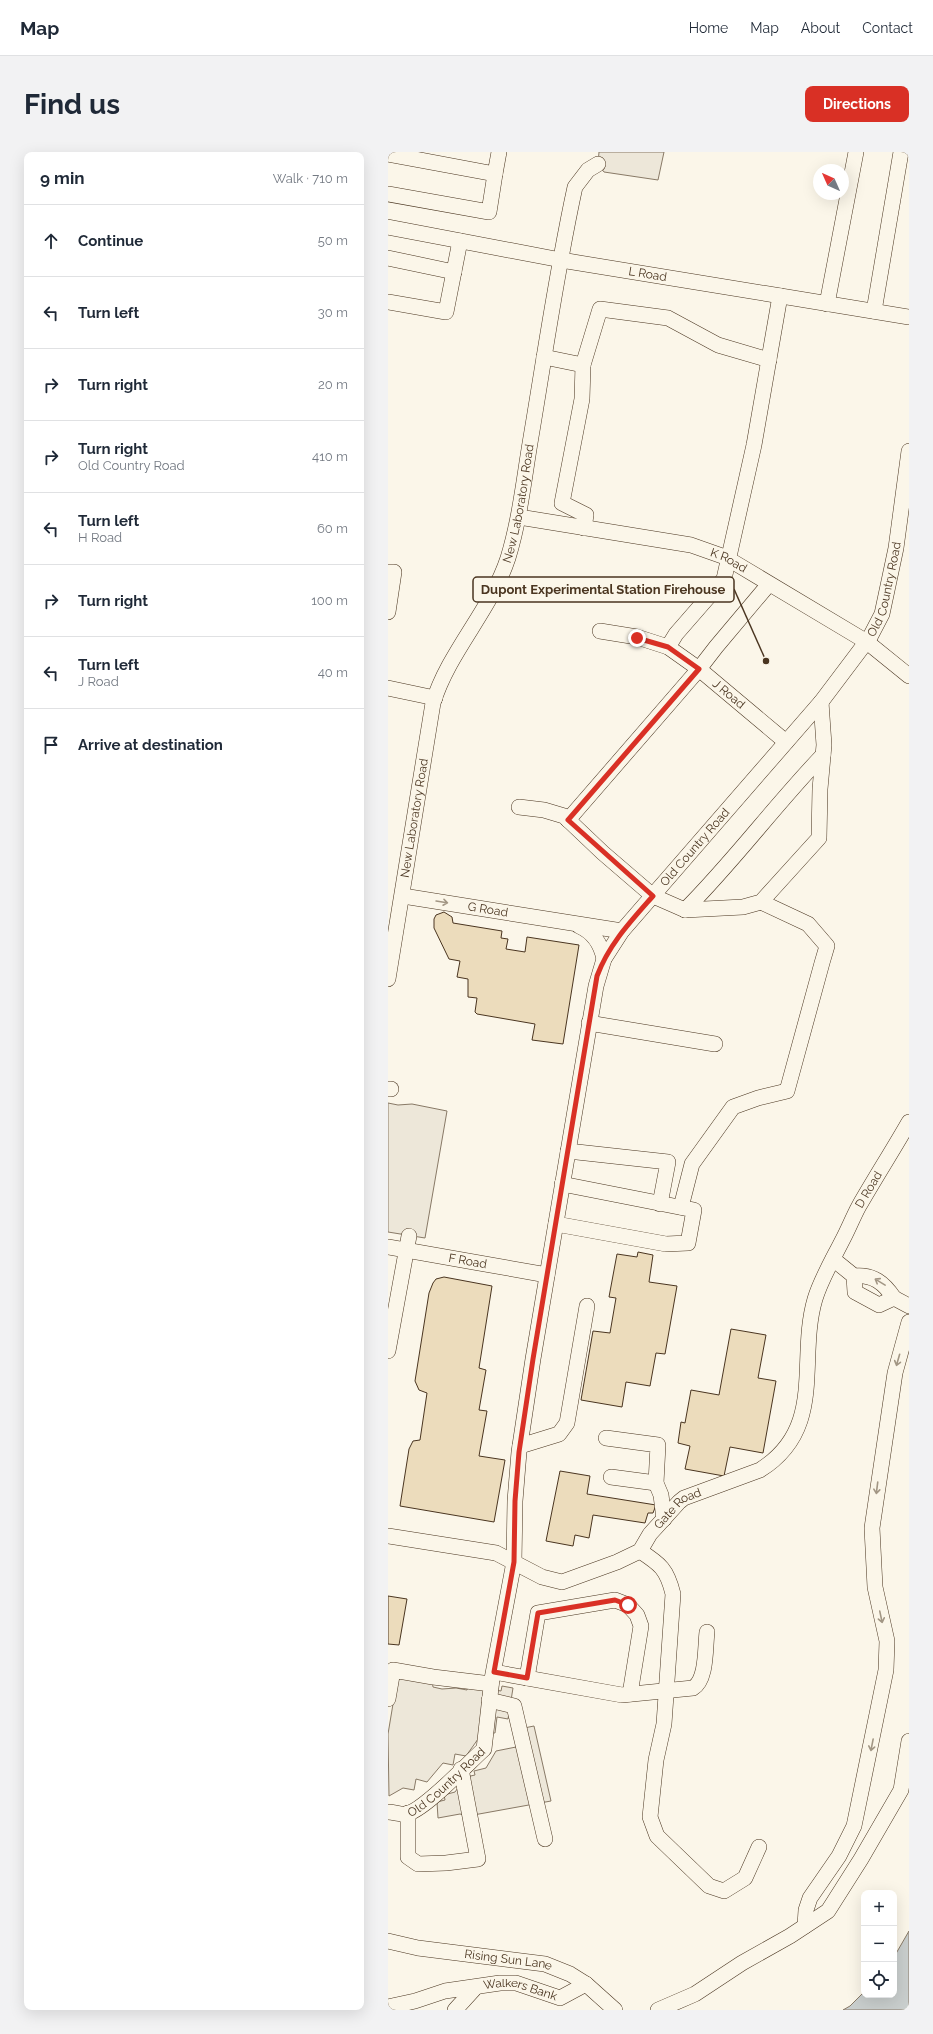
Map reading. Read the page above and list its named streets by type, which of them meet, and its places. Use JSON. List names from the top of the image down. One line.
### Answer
{"streets":{"street":["L Road","New Laboratory Road","K Road","Old Country Road","J Road","G Road","D Road","F Road","Gate Road","Rising Sun Lane","Walkers Bank"]},"crossings":[["L Road","New Laboratory Road"],["New Laboratory Road","K Road"],["New Laboratory Road","G Road"],["K Road","Old Country Road"],["Old Country Road","J Road"],["Old Country Road","G Road"],["Old Country Road","F Road"],["D Road","Gate Road"],["Rising Sun Lane","Walkers Bank"]],"places":["Dupont Experimental Station Firehouse"],"north":"top left","page":{"header":"Map","nav":["Home","Map","About","Contact"],"buttons":"Directions","title":"Find us","heading":["9 min","Walk · 710 m"],"list":[["Continue","50 m"],["Turn left","30 m"],["Turn right","20 m"],["Turn right","Old Country Road","410 m"],["Turn left","H Road","60 m"],["Turn right","100 m"],["Turn left","J Road","40 m"],"Arrive at destination"],"map_buttons":["+","−"]}}
